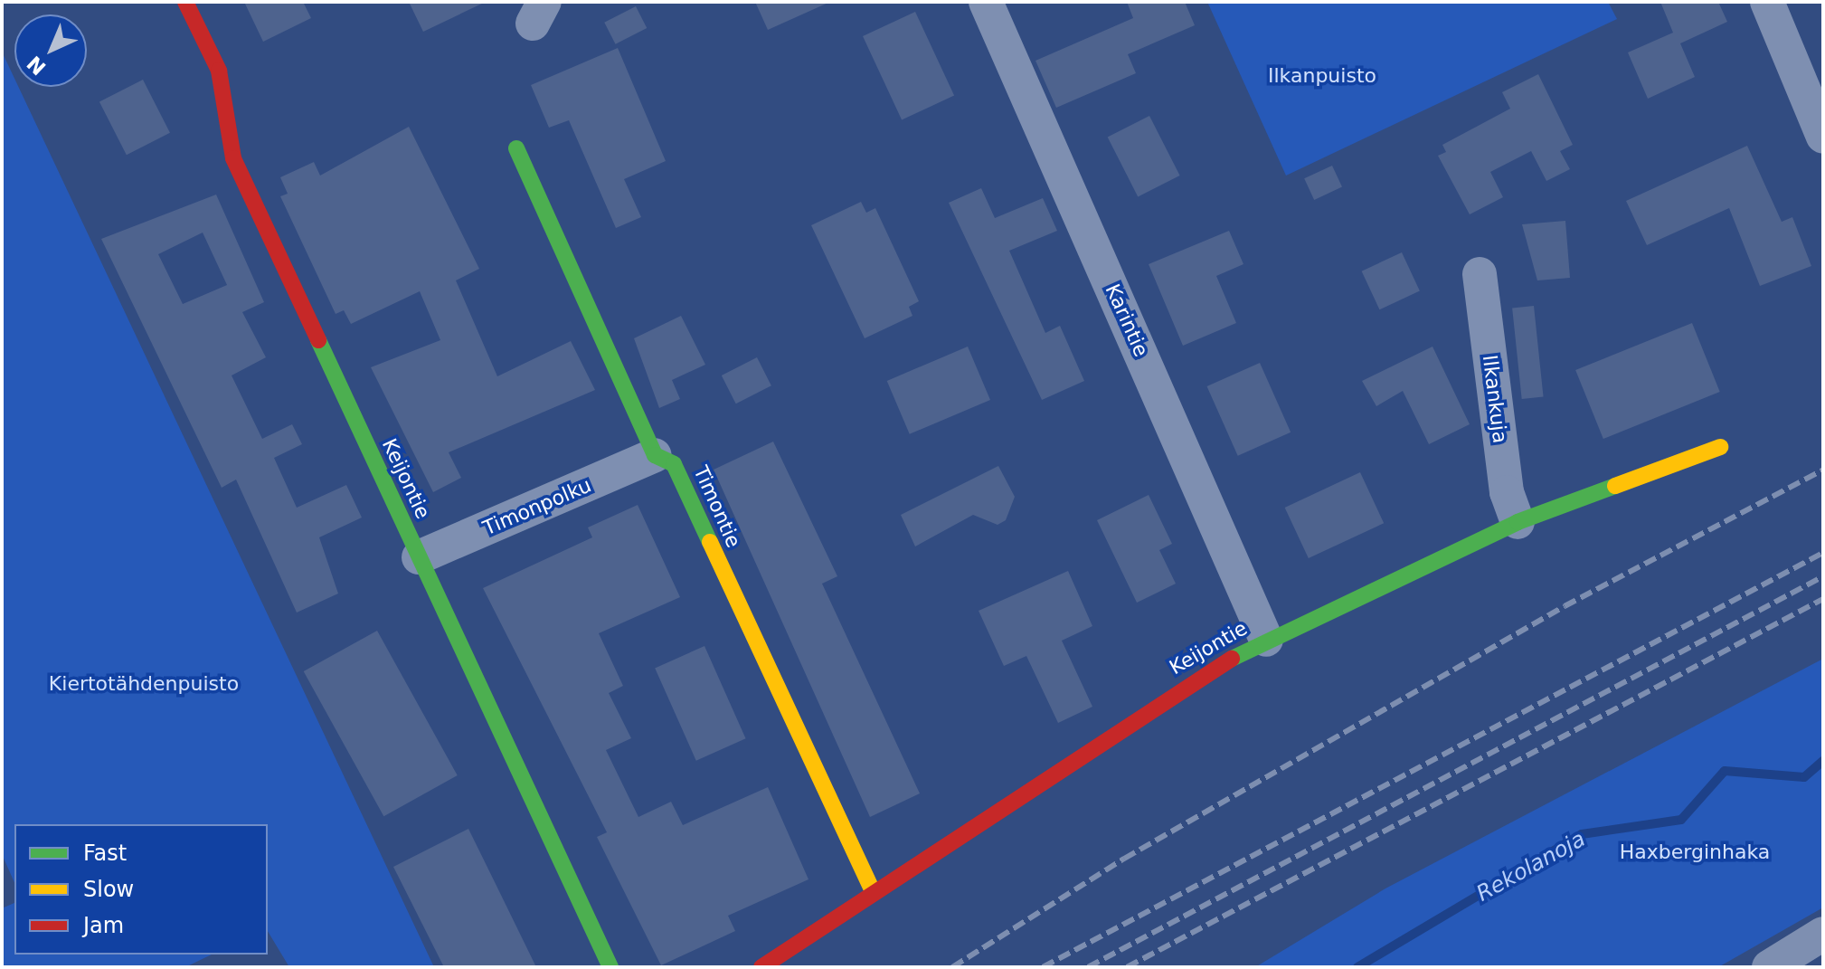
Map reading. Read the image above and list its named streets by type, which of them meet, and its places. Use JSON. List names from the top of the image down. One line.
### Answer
{"streets":{"street":["Karintie","Ilkankuja","Keijontie","Timonpolku","Timontie"]},"crossings":[["Karintie","Keijontie"],["Ilkankuja","Keijontie"],["Keijontie","Timonpolku"],["Keijontie","Timontie"],["Timonpolku","Timontie"]],"water":["Rekolanoja"],"parks":["Ilkanpuisto","Kiertotähdenpuisto","Haxberginhaka"],"legend":["Fast","Slow","Jam"],"north":"bottom left"}
